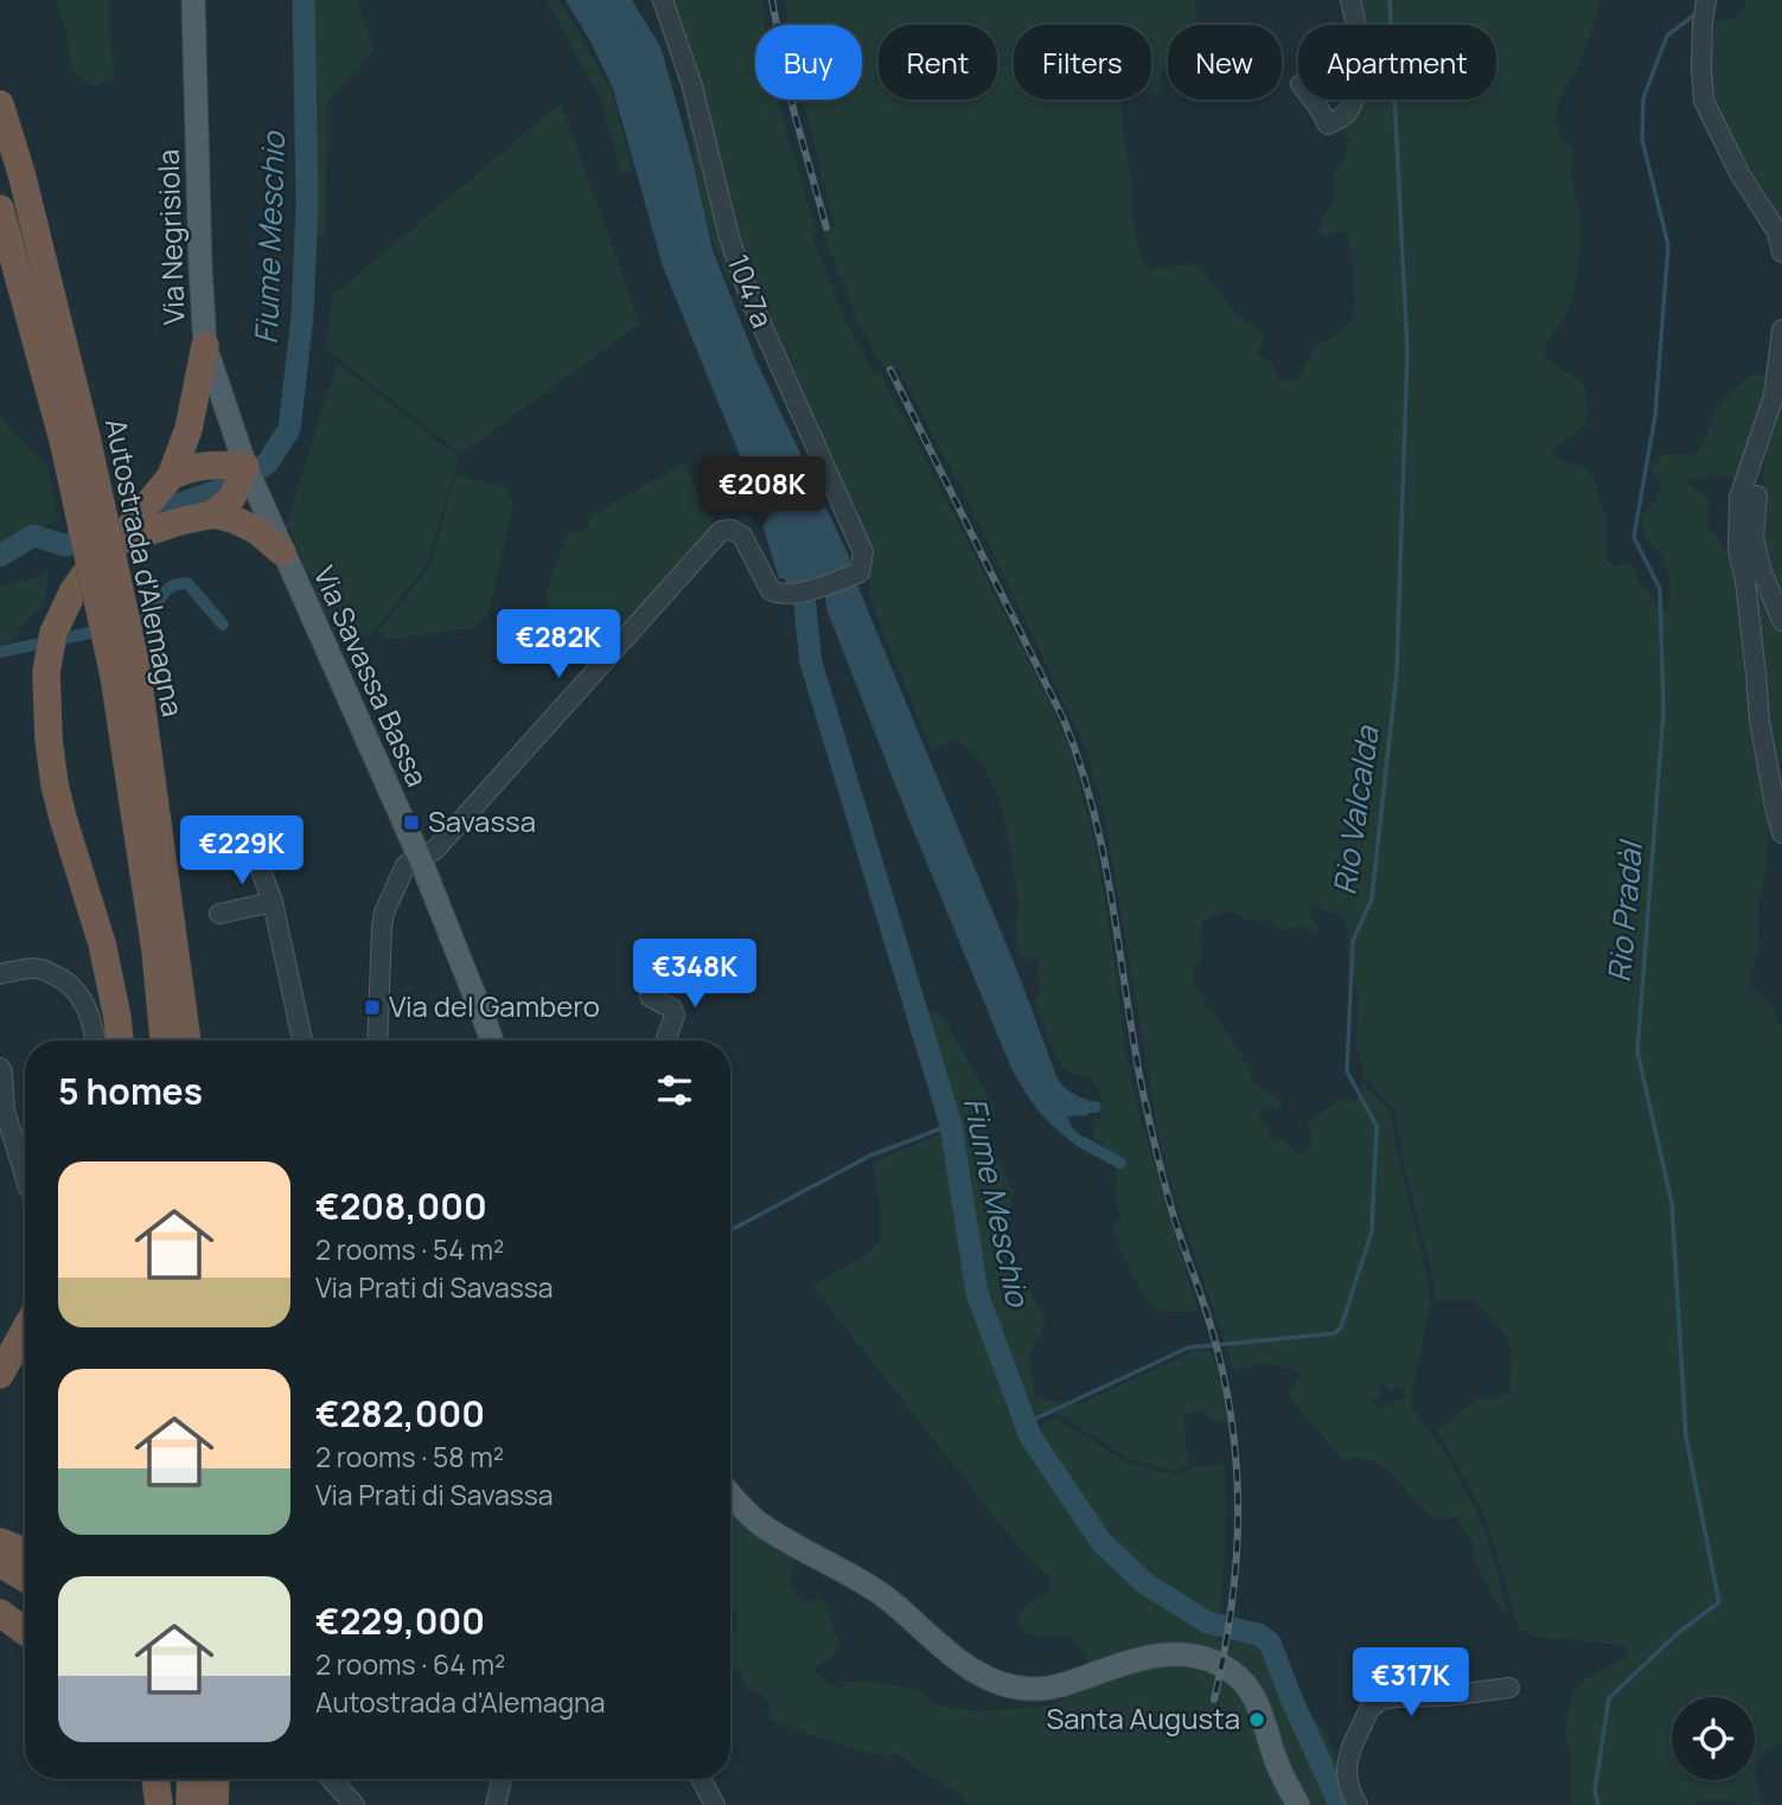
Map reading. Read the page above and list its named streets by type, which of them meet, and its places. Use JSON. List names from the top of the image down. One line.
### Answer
{"streets":{"highway":["Autostrada d'Alemagna"],"main road":["Via Negrisiola","Via Savassa Bassa"],"street":["1047a"]},"crossings":[["Via Negrisiola","Via Savassa Bassa"],["1047a","Via Savassa Bassa"]],"water":["Fiume Meschio","Rio Valcalda","Rio Pradàl"],"places":{"transit":["Savassa","Via del Gambero"],"other":["Santa Augusta"]},"page":{"chip":["Buy","Rent","Filters","New","Apartment"],"price":["€208K","€282K","€229K","€348K","€317K"],"heading":"5 homes","list":[{"name":"€208,000","note":"2 rooms · 54 m² · Via Prati di Savassa"},{"name":"€282,000","note":"2 rooms · 58 m² · Via Prati di Savassa"},{"name":"€229,000","note":"2 rooms · 64 m² · Autostrada d'Alemagna"}]}}
